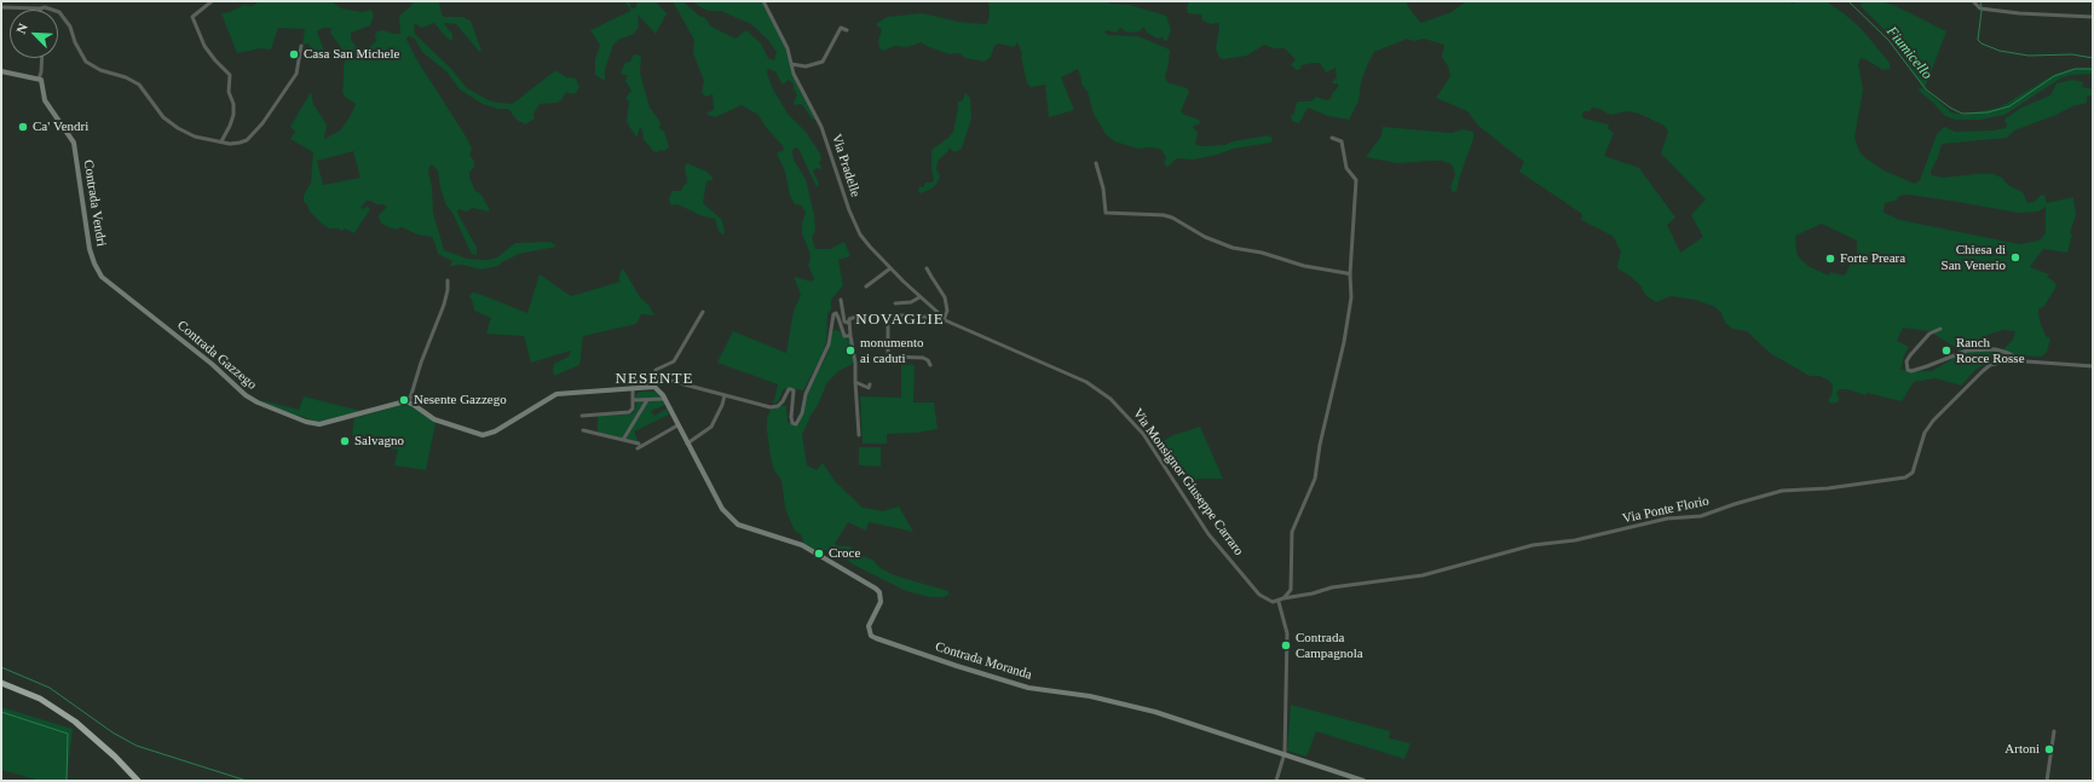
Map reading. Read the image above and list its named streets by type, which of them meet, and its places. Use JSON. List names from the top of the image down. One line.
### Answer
{"streets":{"street":["Via Pradelle","Contrada Vendri","Contrada Gazzego","Via Monsignor Giuseppe Carraro","Via Ponte Florio","Contrada Moranda"]},"crossings":[["Via Pradelle","Via Monsignor Giuseppe Carraro"],["Contrada Vendri","Contrada Gazzego"]],"districts":["NOVAGLIE","NESENTE"],"water":["Fiumicello"],"places":["Casa San Michele","Ca' Vendri","Chiesa di San Venerio","Forte Preara","monumento ai caduti","Ranch Rocce Rosse","Nesente Gazzego","Salvagno","Croce","Contrada Campagnola","Artoni"],"north":"top left"}
